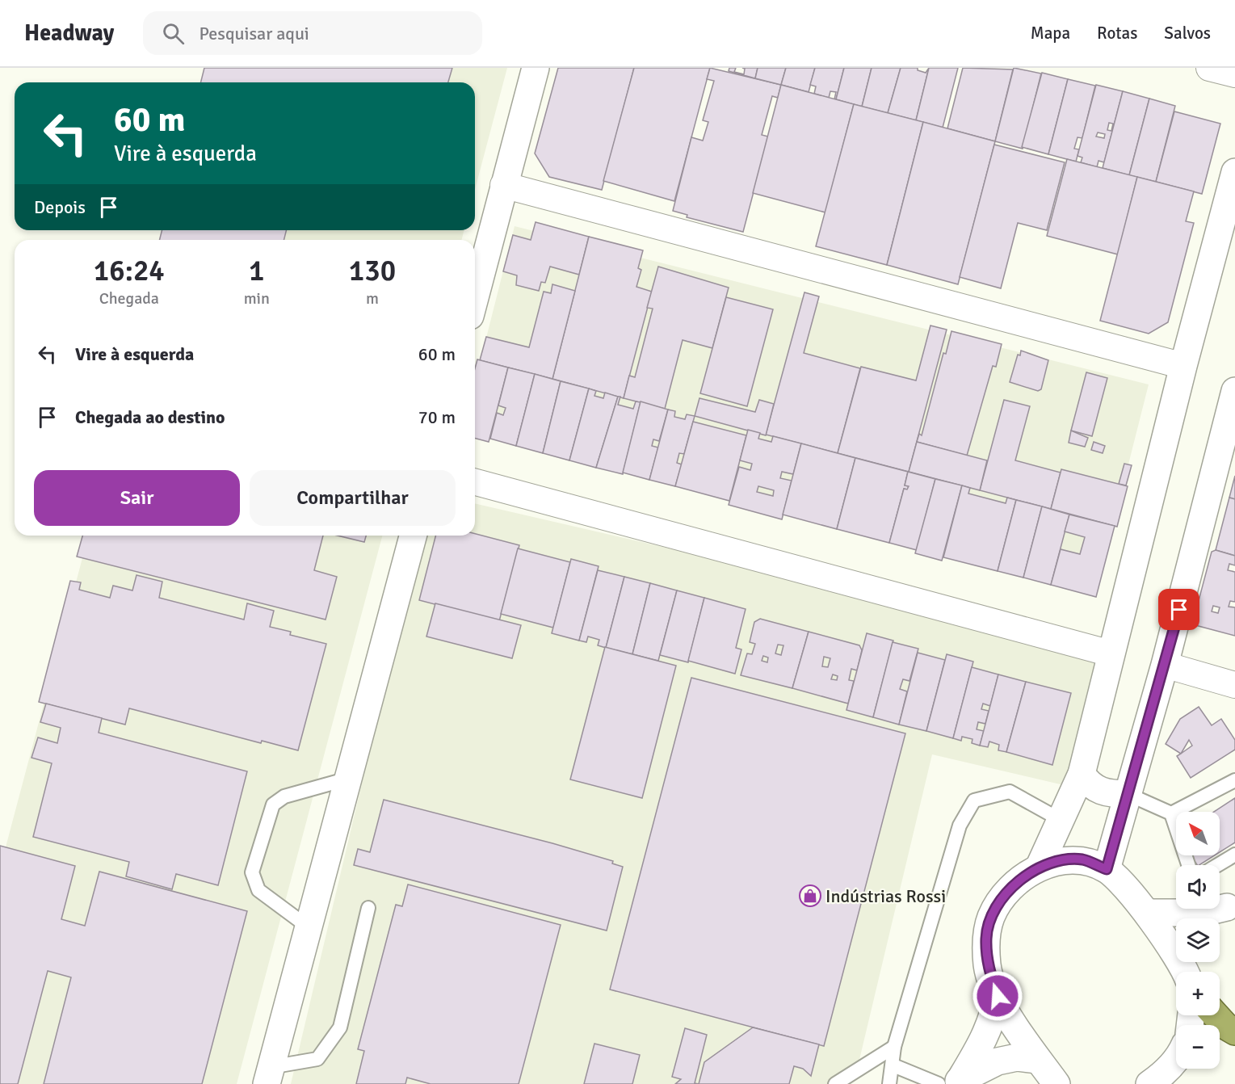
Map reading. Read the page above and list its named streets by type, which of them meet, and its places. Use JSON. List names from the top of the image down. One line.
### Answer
{"places":{"shop":["Indústrias Rossi"]},"north":"top left","page":{"header":"Headway","search":"Pesquisar aqui","nav":["Mapa","Rotas","Salvos"],"turn":["60 m","Vire à esquerda"],"then":"Depois","eta":["16:24","Chegada","1","min","130","m"],"list":[{"name":"Vire à esquerda","value":"60 m"},{"name":"Chegada ao destino","value":"70 m"}],"buttons":["Sair","Compartilhar"],"map_buttons":["+","−"]}}
